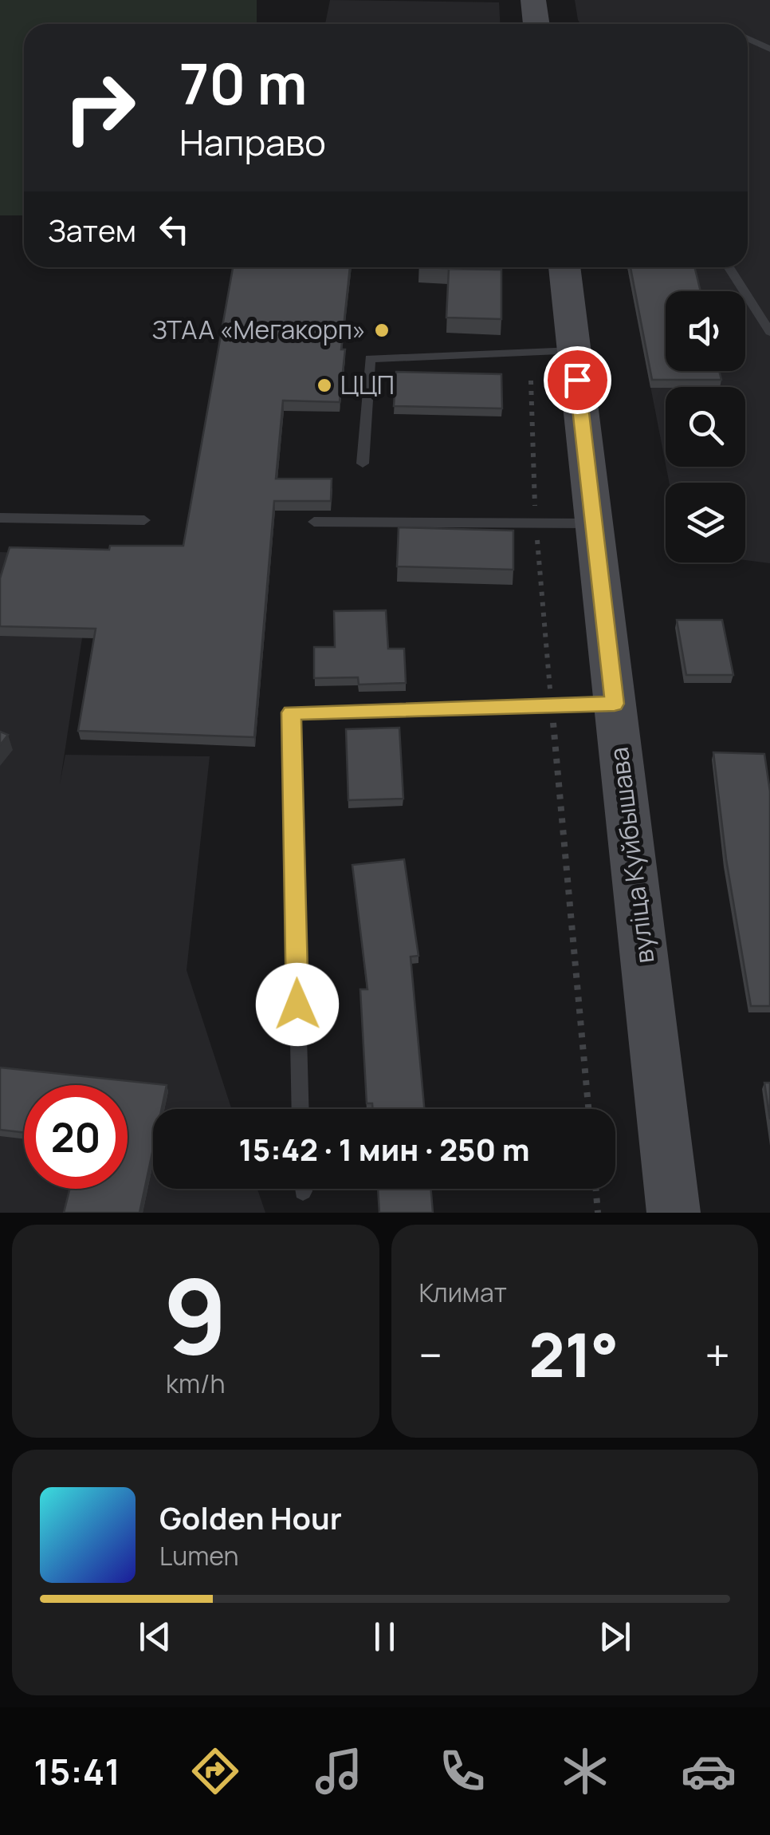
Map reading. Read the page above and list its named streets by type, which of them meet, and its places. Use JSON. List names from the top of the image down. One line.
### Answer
{"streets":{"main road":["вуліца Куйбышава"]},"places":["ЗТАА «Мегакорп»","ЦЦП"],"page":{"turn":["70 m","Направо"],"then":"Затем","limit":"20","trip":"15:42 · 1 мин · 250 m","tile":[["9","km/h"],"Климат"],"heat":["−","21°","+"],"song":["Golden Hour","Lumen"],"tabs":"15:41"}}
